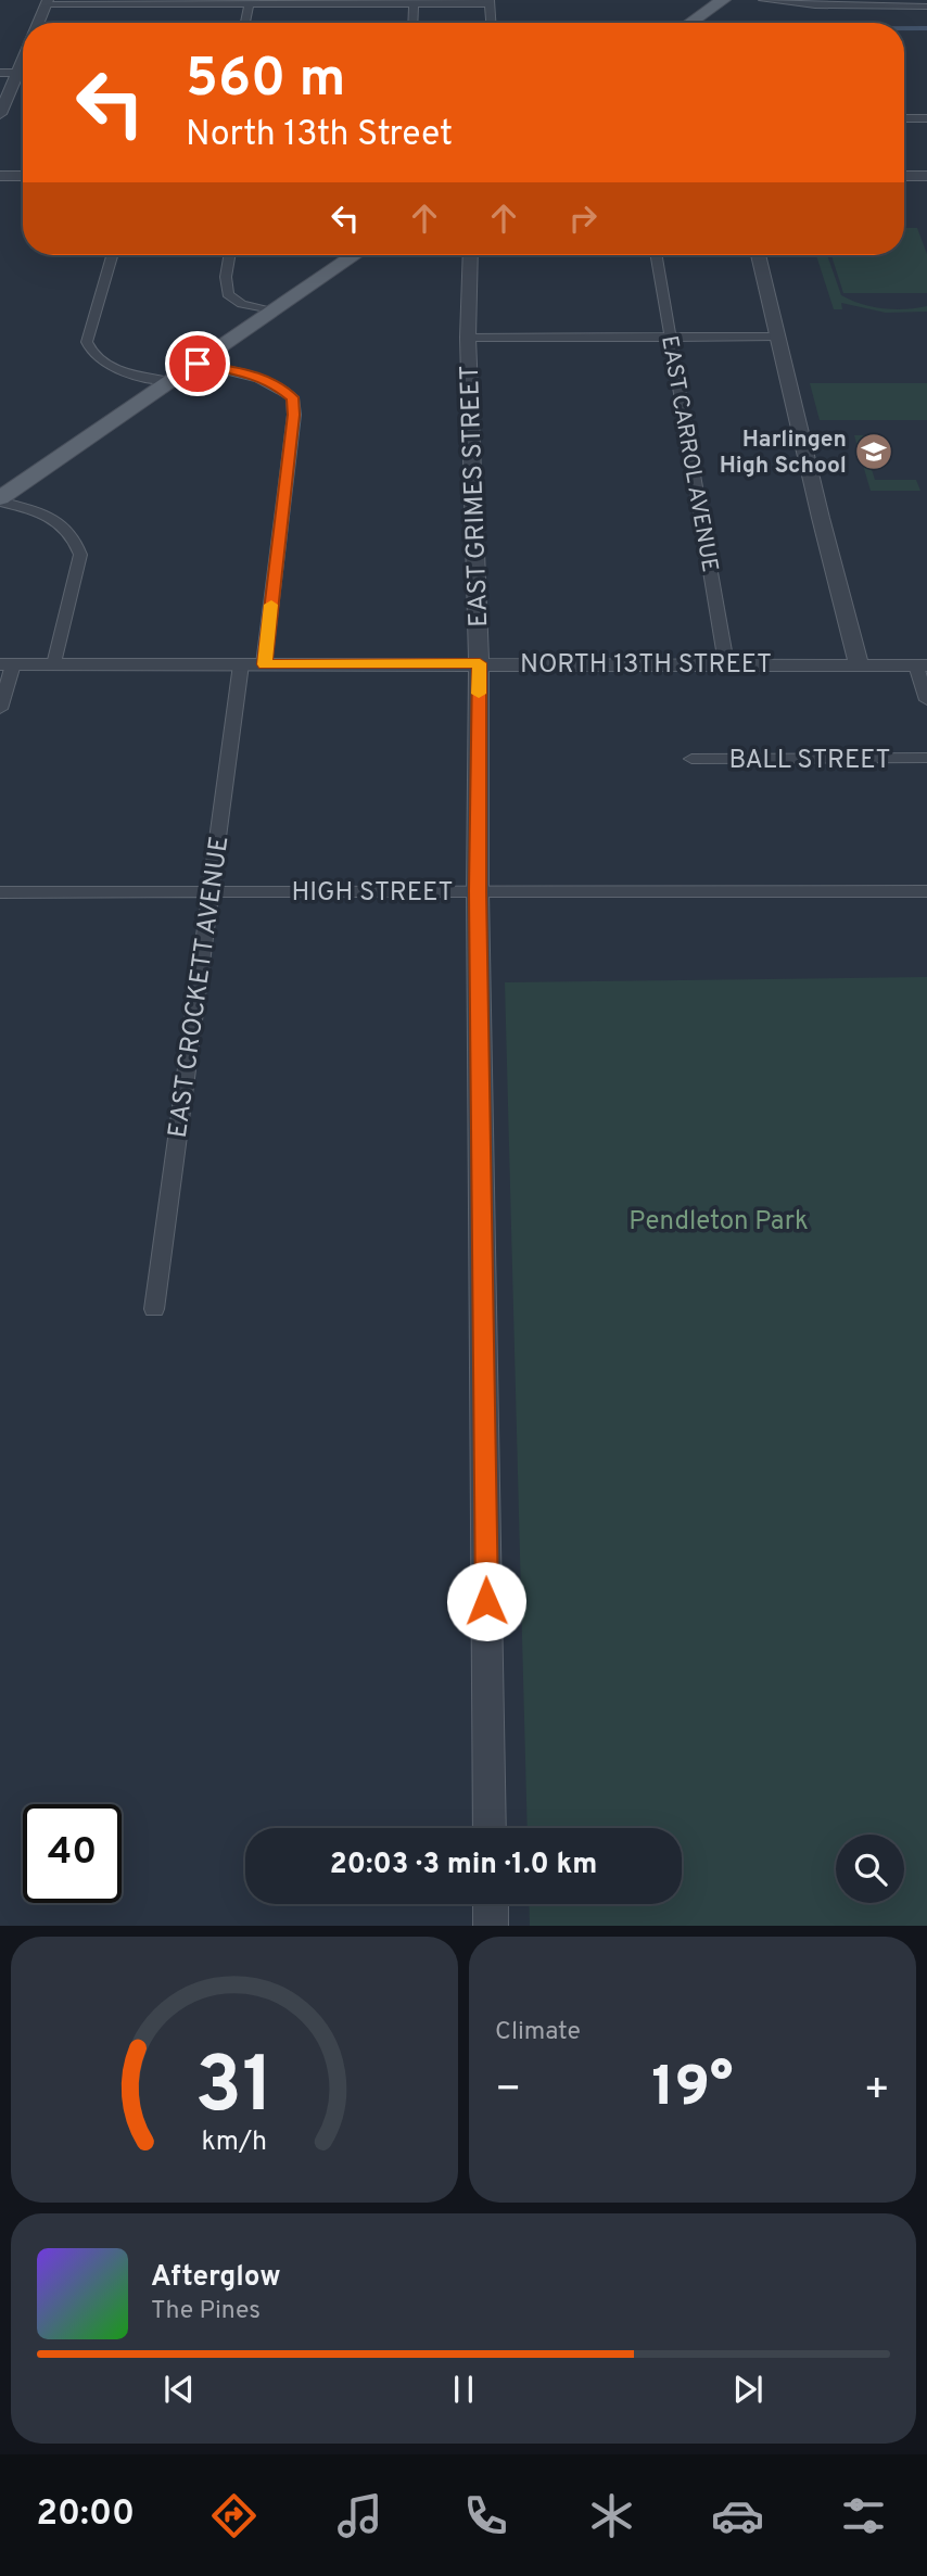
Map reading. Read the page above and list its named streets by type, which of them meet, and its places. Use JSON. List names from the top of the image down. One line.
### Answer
{"streets":{"street":["EAST CARROL AVENUE","EAST GRIMES STREET","NORTH 13TH STREET","BALL STREET","HIGH STREET","EAST CROCKETT AVENUE"]},"crossings":[["EAST CARROL AVENUE","NORTH 13TH STREET"],["EAST GRIMES STREET","NORTH 13TH STREET"],["EAST GRIMES STREET","HIGH STREET"],["NORTH 13TH STREET","EAST CROCKETT AVENUE"],["HIGH STREET","EAST CROCKETT AVENUE"]],"parks":["Pendleton Park"],"places":{"school or university":["Harlingen High School"]},"page":{"turn":["560 m","North 13th Street"],"limit":"40","trip":"20:03 · 3 min · 1.0 km","tile":"Climate","heat":["−","19°","+"],"song":["Afterglow","The Pines"],"tabs":"20:00","gauge":["31","km/h"]}}
